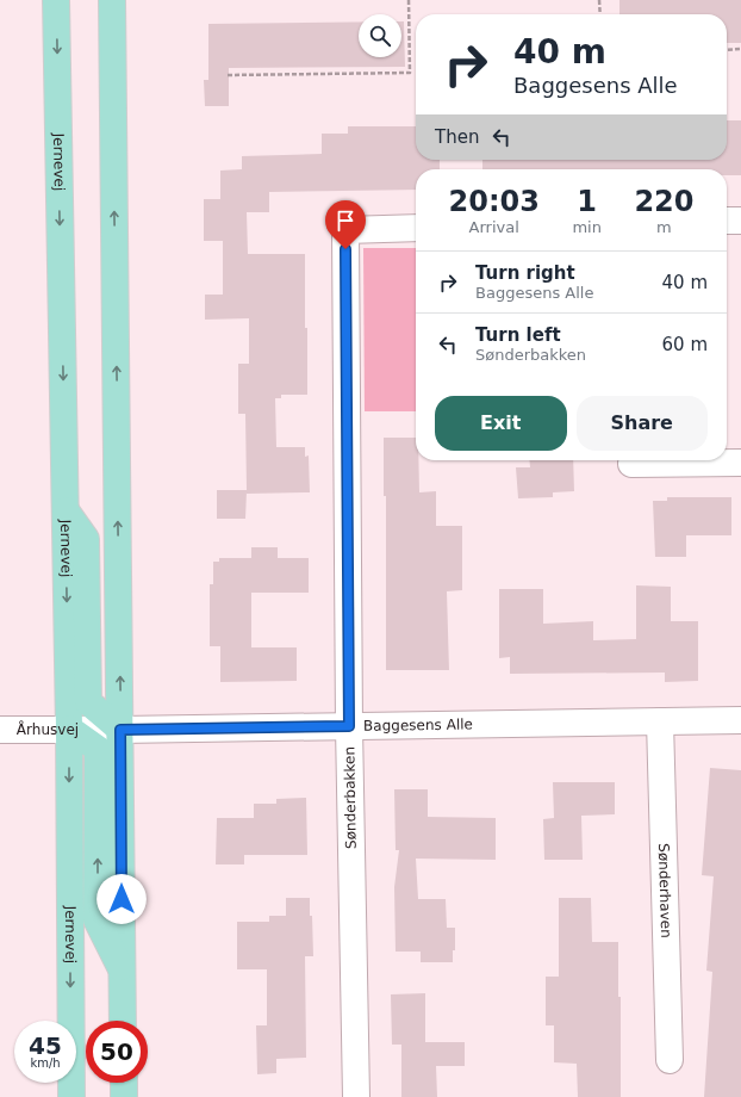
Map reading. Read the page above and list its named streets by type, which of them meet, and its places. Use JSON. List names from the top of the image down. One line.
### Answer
{"streets":{"main road":["Jernevej"],"street":["Baggesens Alle","Århusvej","Sønderbakken","Sønderhaven"]},"crossings":[["Jernevej","Århusvej"],["Baggesens Alle","Århusvej"],["Baggesens Alle","Sønderbakken"],["Baggesens Alle","Sønderhaven"]],"page":{"turn":["40 m","Baggesens Alle"],"then":"Then","eta":["20:03","Arrival","1","min","220","m"],"list":[{"name":"Turn right","note":"Baggesens Alle","value":"40 m"},{"name":"Turn left","note":"Sønderbakken","value":"60 m"}],"buttons":["Exit","Share"],"speed":"45 km/h","limit":"50"}}
